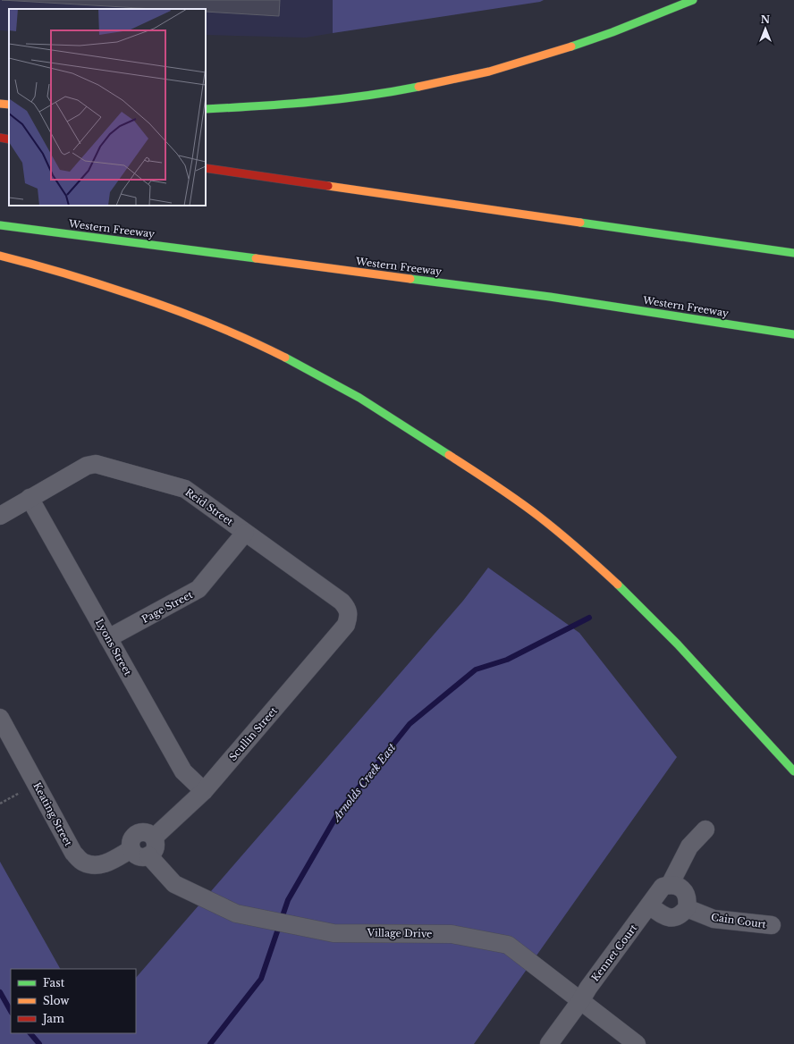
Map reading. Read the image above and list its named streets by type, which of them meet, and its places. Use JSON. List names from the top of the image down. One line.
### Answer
{"streets":{"highway":["Western Freeway"],"street":["Reid Street","Page Street","Lyons Street","Scullin Street","Keating Street","Cain Court","Village Drive","Kennet Court"]},"crossings":[["Reid Street","Page Street"],["Reid Street","Lyons Street"],["Reid Street","Scullin Street"],["Page Street","Lyons Street"],["Lyons Street","Scullin Street"],["Scullin Street","Keating Street"],["Scullin Street","Village Drive"],["Keating Street","Village Drive"],["Cain Court","Kennet Court"],["Village Drive","Kennet Court"]],"water":["Arnolds Creek East"],"legend":["Fast","Slow","Jam"],"north":"top"}
